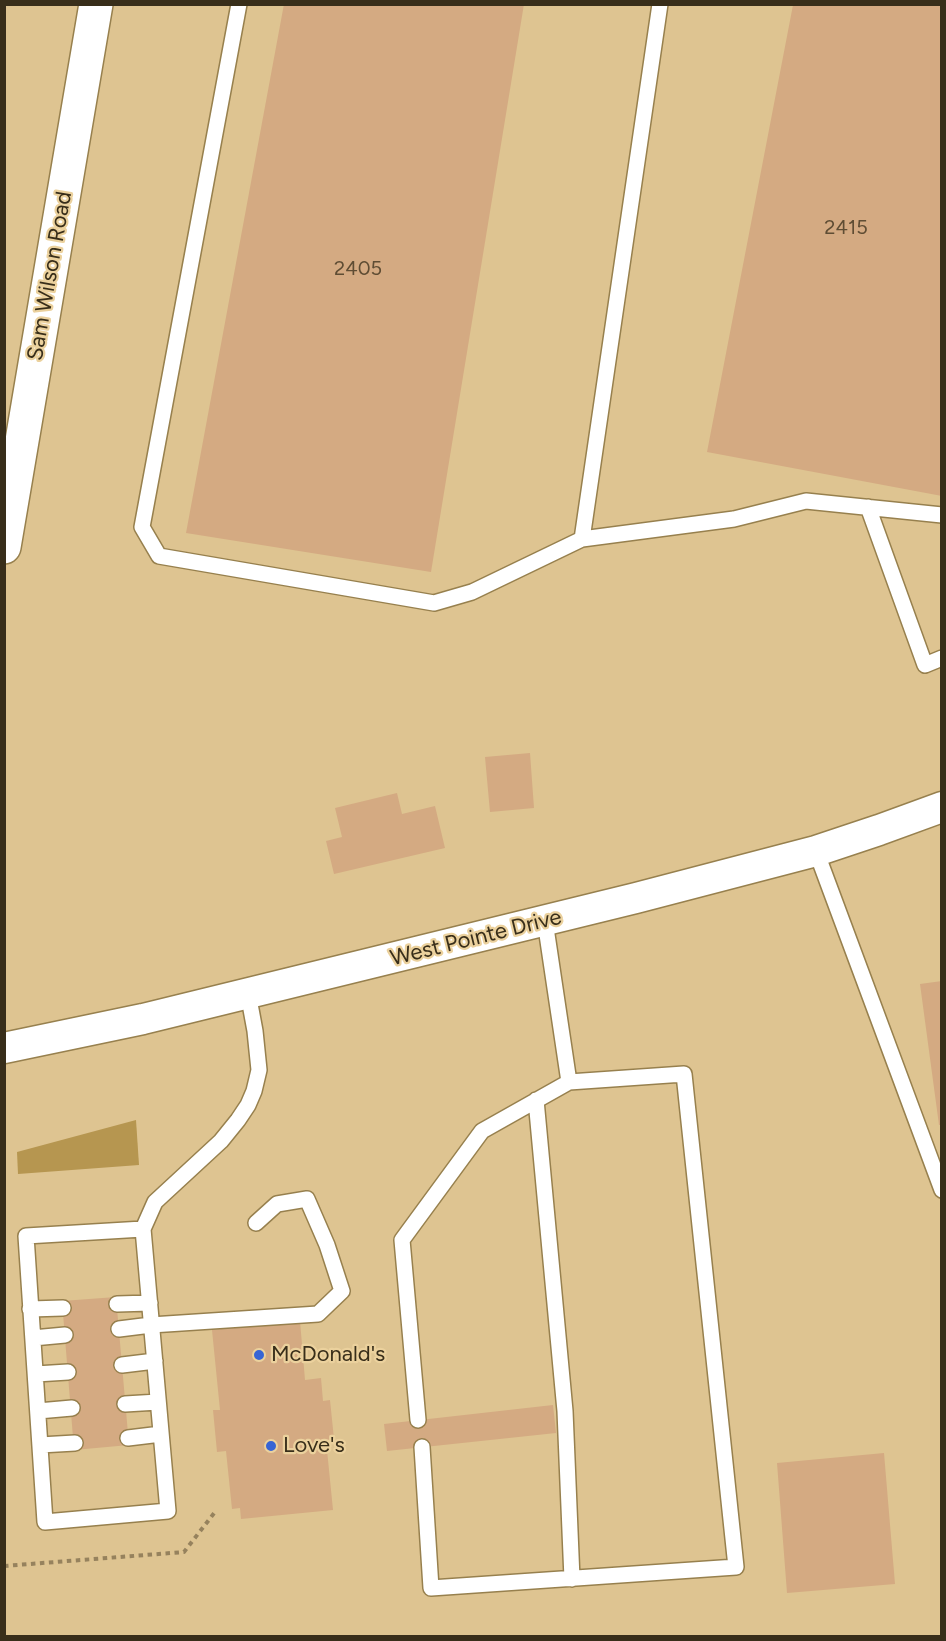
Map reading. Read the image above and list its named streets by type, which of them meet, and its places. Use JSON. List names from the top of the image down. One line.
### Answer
{"streets":{"street":["Sam Wilson Road","West Pointe Drive"]},"places":["McDonald's","Love's"],"house_numbers":["2415","2405"]}
